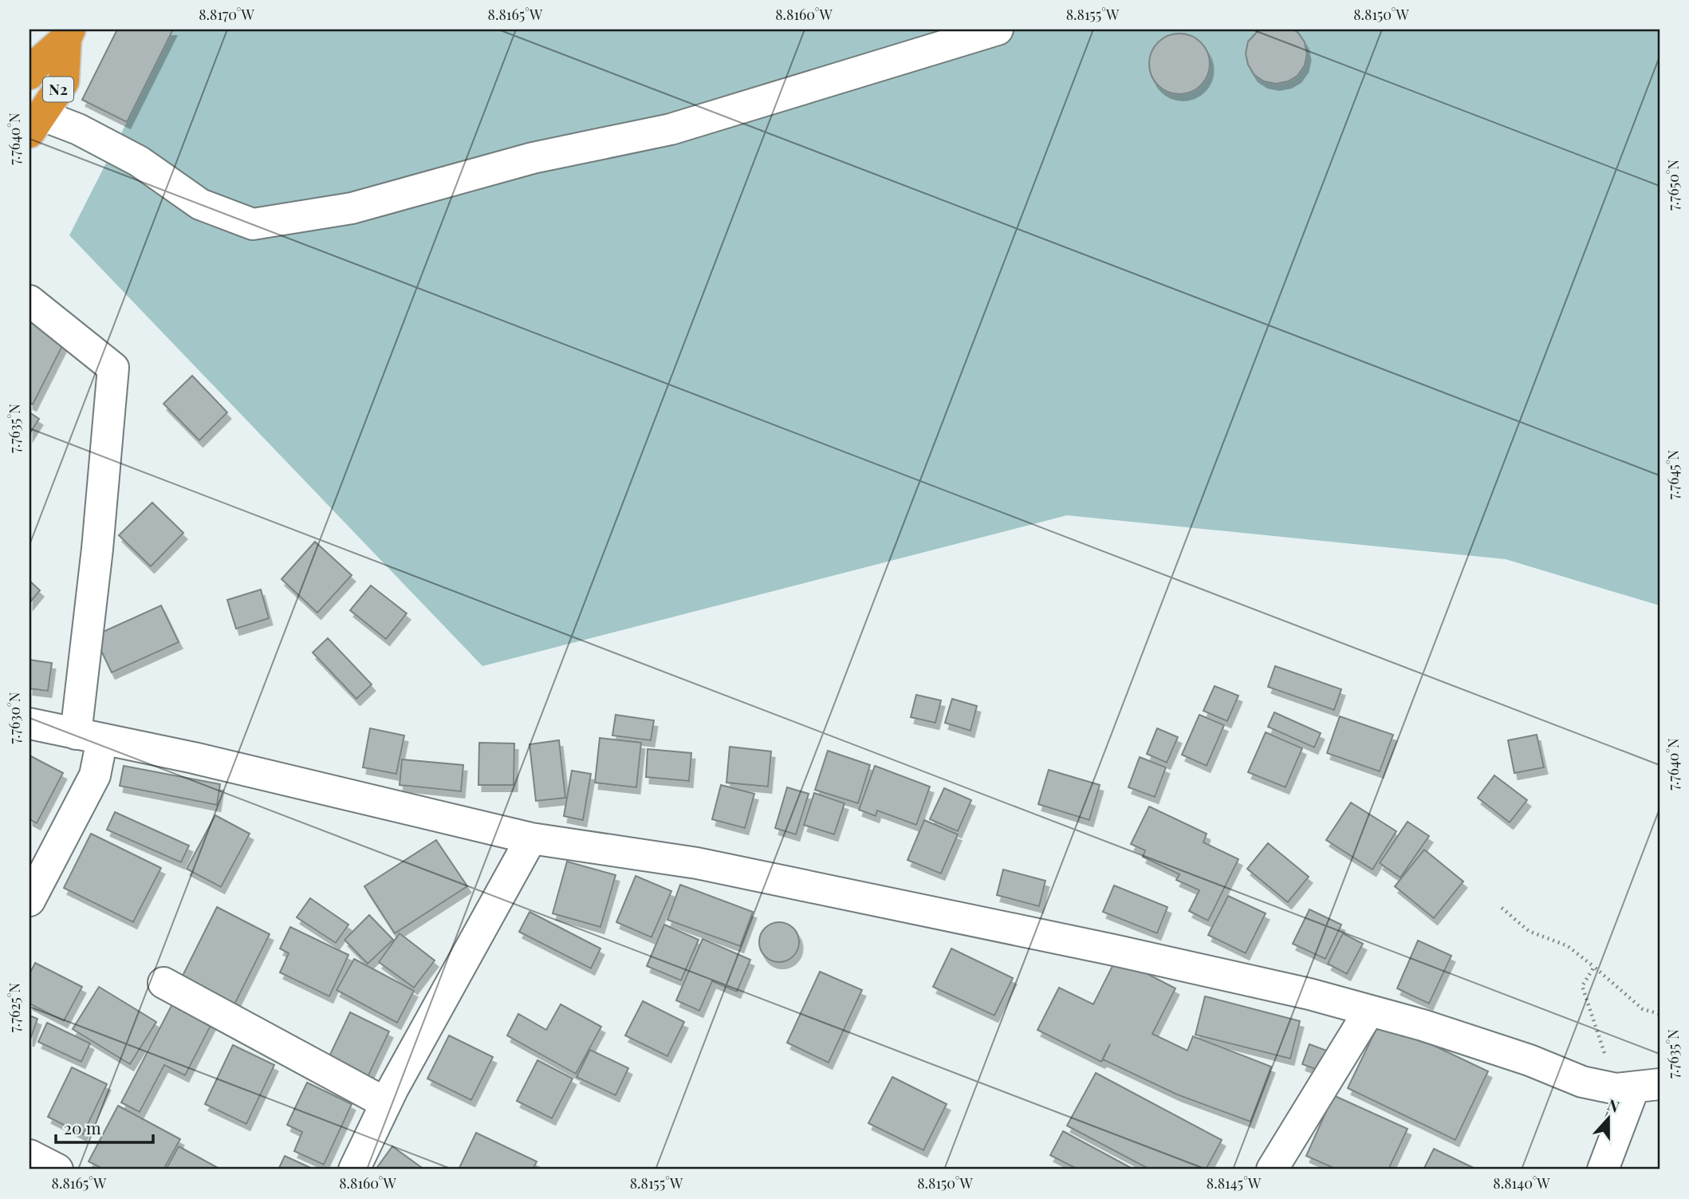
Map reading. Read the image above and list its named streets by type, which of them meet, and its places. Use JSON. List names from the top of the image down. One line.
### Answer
{"streets":{"highway":["N2"]},"scale_bar":"20 m","north":"top","coordinates":["8.8170°W","8.8165°W","8.8160°W","8.8155°W","8.8150°W","7.7640°N","7.7650°N","7.7635°N","7.7645°N","7.7630°N","7.7625°N","8.8145°W","8.8140°W"]}
